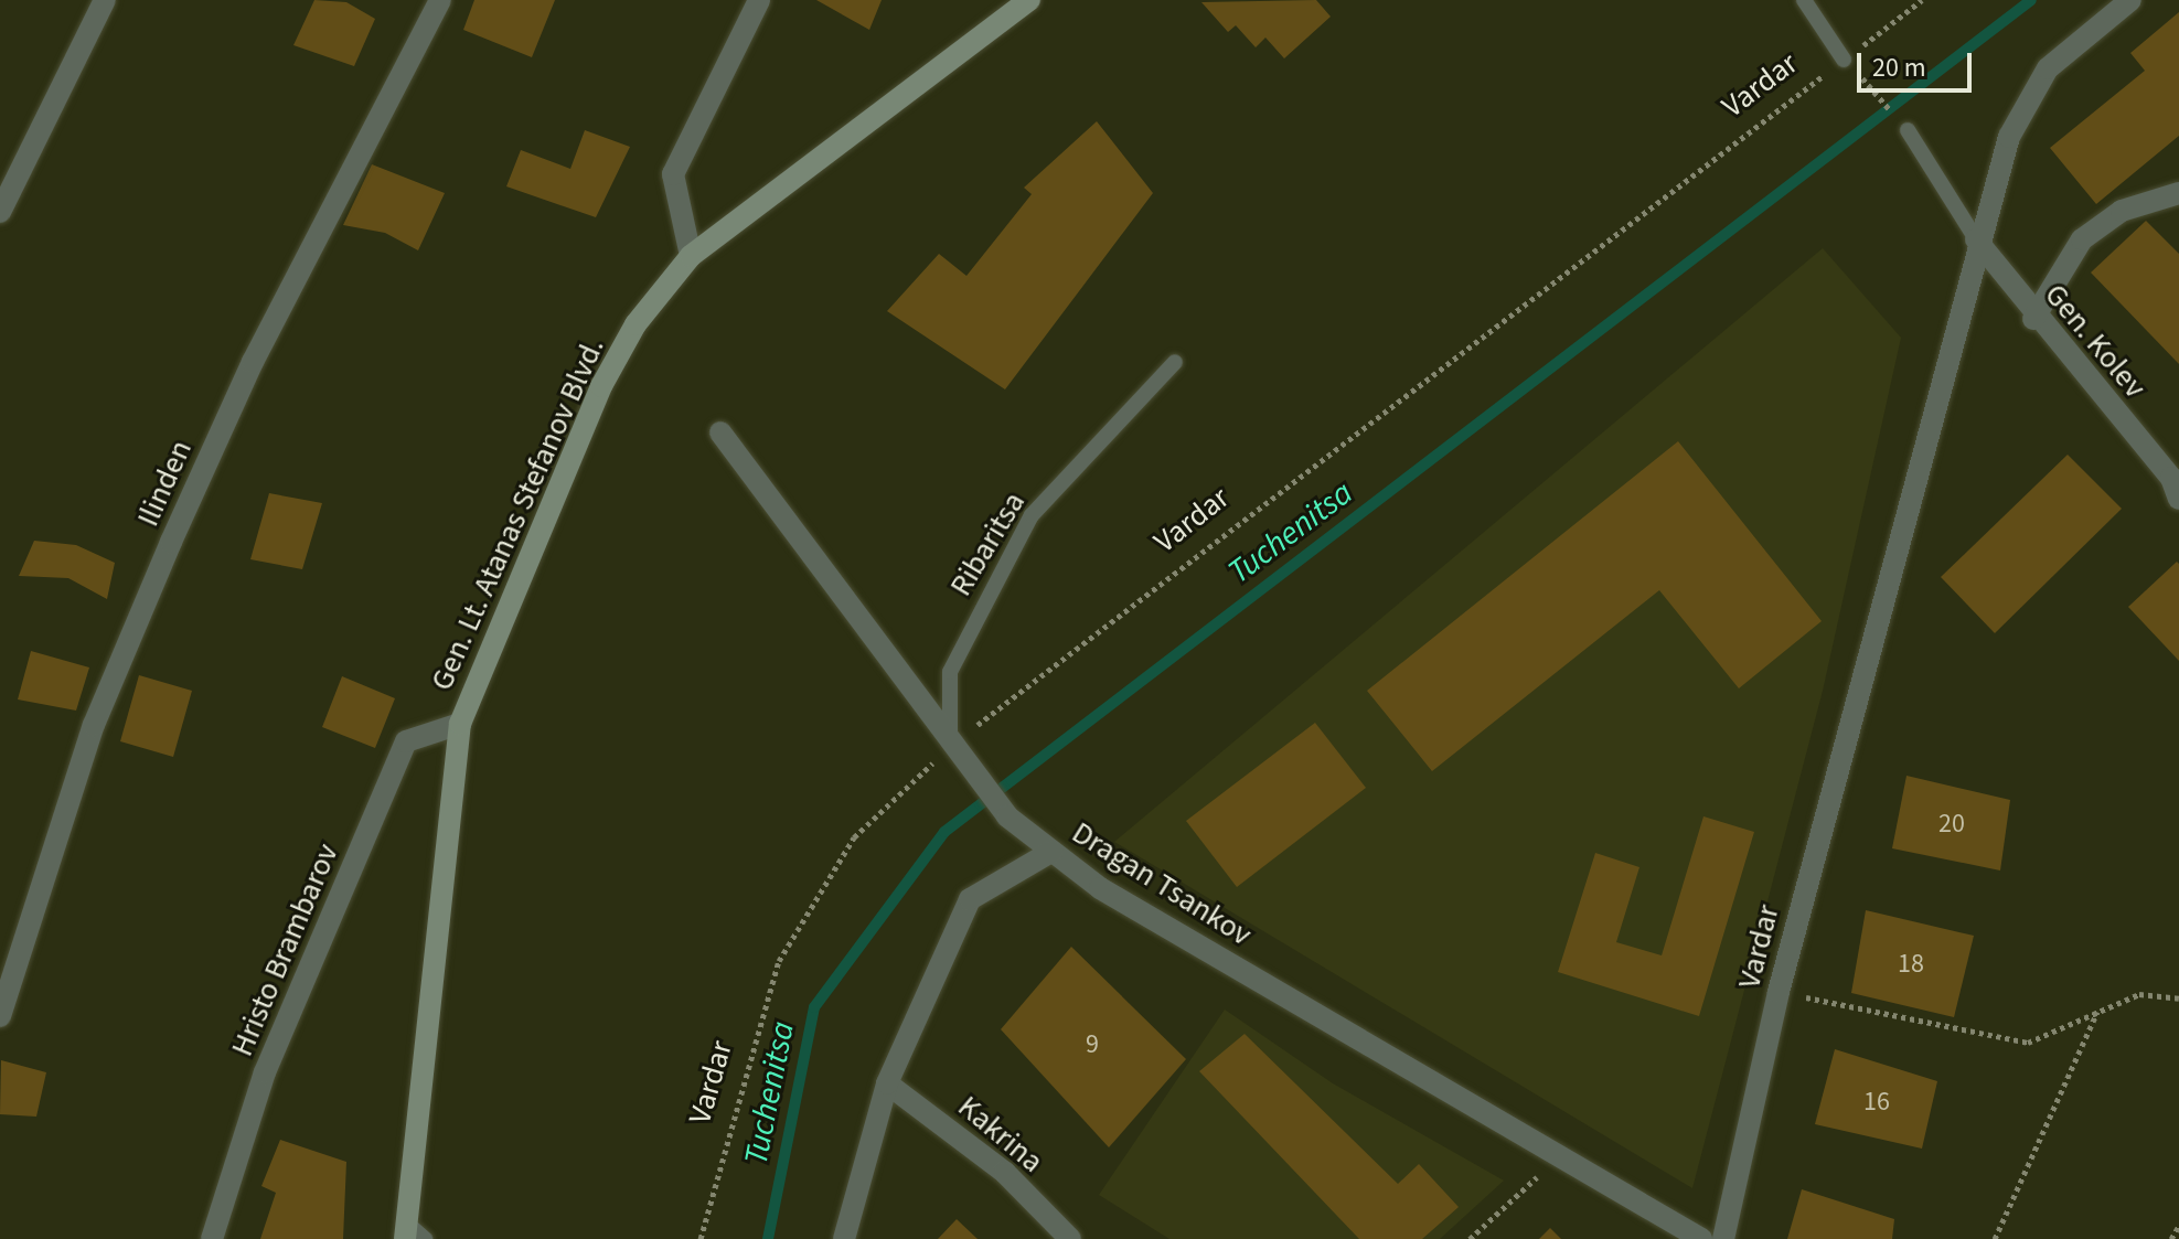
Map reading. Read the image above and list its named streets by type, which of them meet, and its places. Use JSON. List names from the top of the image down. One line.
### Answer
{"streets":{"main road":["Gen. Lt. Atanas Stefanov Blvd."],"street":["Vardar","Gen. Kolev","Ilinden","Dragan Tsankov","Hristo Brambarov","Kakrina"],"lane":["Ribaritsa"]},"crossings":[["Vardar","Gen. Kolev"],["Vardar","Ribaritsa"],["Vardar","Dragan Tsankov"],["Gen. Lt. Atanas Stefanov Blvd.","Hristo Brambarov"],["Ribaritsa","Dragan Tsankov"]],"water":["Tuchenitsa"],"house_numbers":["20","18","9","16"],"scale_bar":"20 m"}
